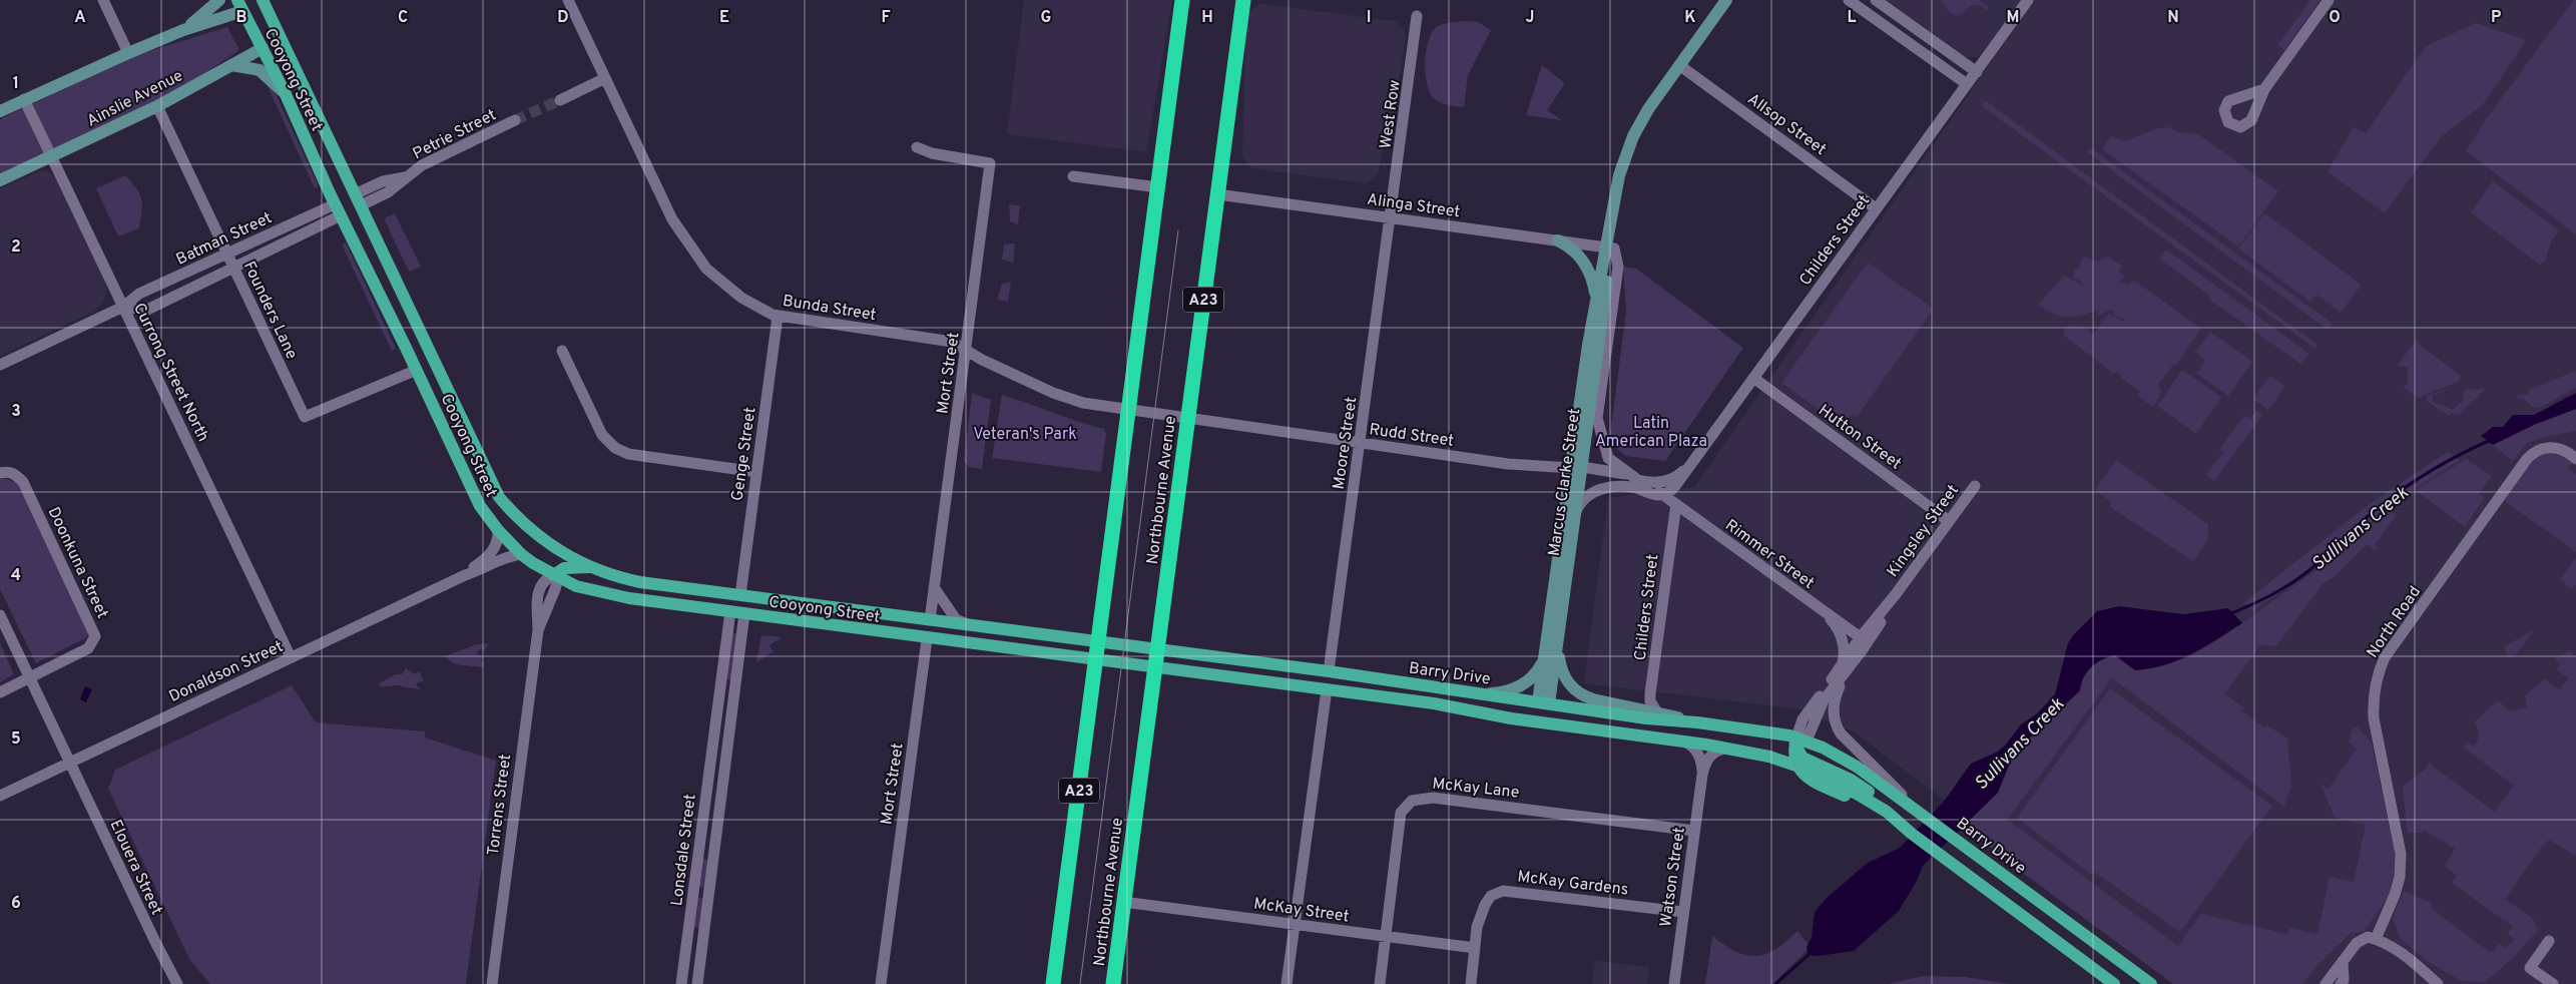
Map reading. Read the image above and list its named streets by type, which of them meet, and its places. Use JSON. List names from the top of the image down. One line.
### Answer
{"streets":{"highway":["A23","Northbourne Avenue"],"main road":["Cooyong Street","Ainslie Avenue","Petrie Street","Mort Street","Marcus Clarke Street","Barry Drive","Lonsdale Street"],"street":["West Row","Allsop Street","Alinga Street","Batman Street","Childers Street","Bunda Street","Founders Lane","Currong Street North","Rudd Street","Hutton Street","Moore Street","Genge Street","Kingsley Street","Rimmer Street","Doonkuna Street","North Road","Donaldson Street","McKay Lane","Torrens Street","Elouera Street","Watson Street","McKay Gardens","McKay Street"]},"crossings":[["Cooyong Street","Ainslie Avenue"],["Cooyong Street","Petrie Street"],["Cooyong Street","A23"],["Cooyong Street","Founders Lane"],["Cooyong Street","Mort Street"],["Cooyong Street","Genge Street"],["Cooyong Street","Donaldson Street"],["Cooyong Street","Barry Drive"],["Cooyong Street","Torrens Street"],["Cooyong Street","Lonsdale Street"],["Ainslie Avenue","Founders Lane"],["Ainslie Avenue","Currong Street North"],["West Row","Alinga Street"],["West Row","Moore Street"],["Allsop Street","Childers Street"],["Allsop Street","Marcus Clarke Street"],["Petrie Street","Batman Street"],["Alinga Street","Moore Street"],["Alinga Street","Marcus Clarke Street"],["Alinga Street","Northbourne Avenue"],["Batman Street","Founders Lane"],["Batman Street","Currong Street North"],["Childers Street","Hutton Street"],["Childers Street","Rimmer Street"],["A23","Bunda Street"],["A23","Rudd Street"],["A23","Barry Drive"],["Bunda Street","Mort Street"],["Bunda Street","Rudd Street"],["Bunda Street","Genge Street"],["Currong Street North","Donaldson Street"],["Rudd Street","Moore Street"],["Rudd Street","Marcus Clarke Street"],["Rudd Street","Northbourne Avenue"],["Rudd Street","Rimmer Street"],["Hutton Street","Kingsley Street"],["Moore Street","Barry Drive"],["Genge Street","Lonsdale Street"],["Marcus Clarke Street","Rimmer Street"],["Marcus Clarke Street","Barry Drive"],["Northbourne Avenue","Barry Drive"],["Northbourne Avenue","McKay Street"],["Kingsley Street","Rimmer Street"],["Kingsley Street","Barry Drive"],["Donaldson Street","Elouera Street"],["Barry Drive","Watson Street"],["McKay Lane","Watson Street"],["McKay Lane","McKay Street"],["Watson Street","McKay Gardens"],["McKay Gardens","McKay Street"]],"water":["Sullivans Creek"],"parks":["Latin American Plaza","Veteran's Park"],"grid":{"columns":["A","B","C","D","E","F","G","H","I","J","K","L","M","N","O","P"],"rows":["1","2","3","4","5","6"]}}
